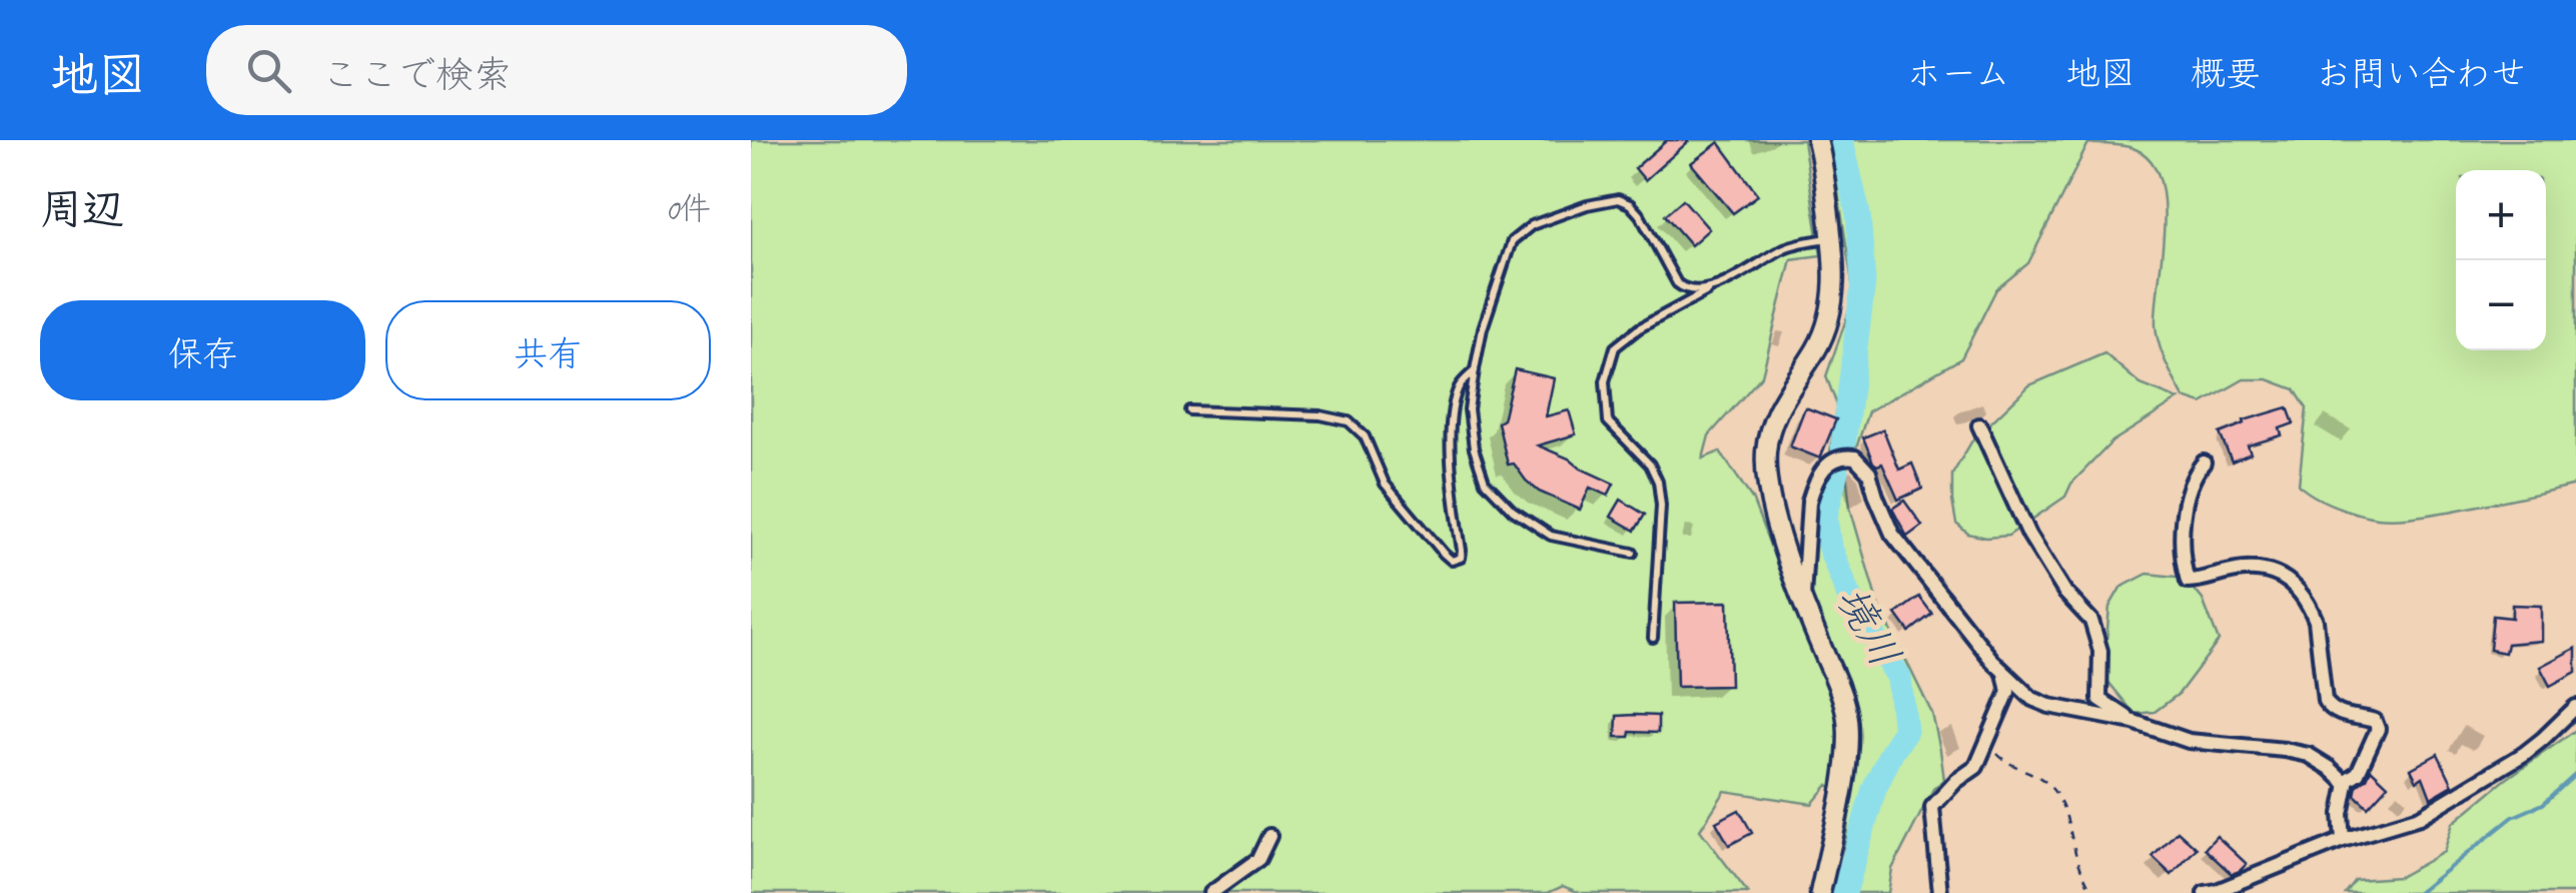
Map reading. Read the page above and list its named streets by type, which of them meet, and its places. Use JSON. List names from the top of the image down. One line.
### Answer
{"water":["境川"],"page":{"header":"地図","search":"ここで検索","nav":["ホーム","地図","概要","お問い合わせ"],"heading":["周辺","0件"],"map_buttons":["+","−"],"buttons":["保存","共有"]}}
